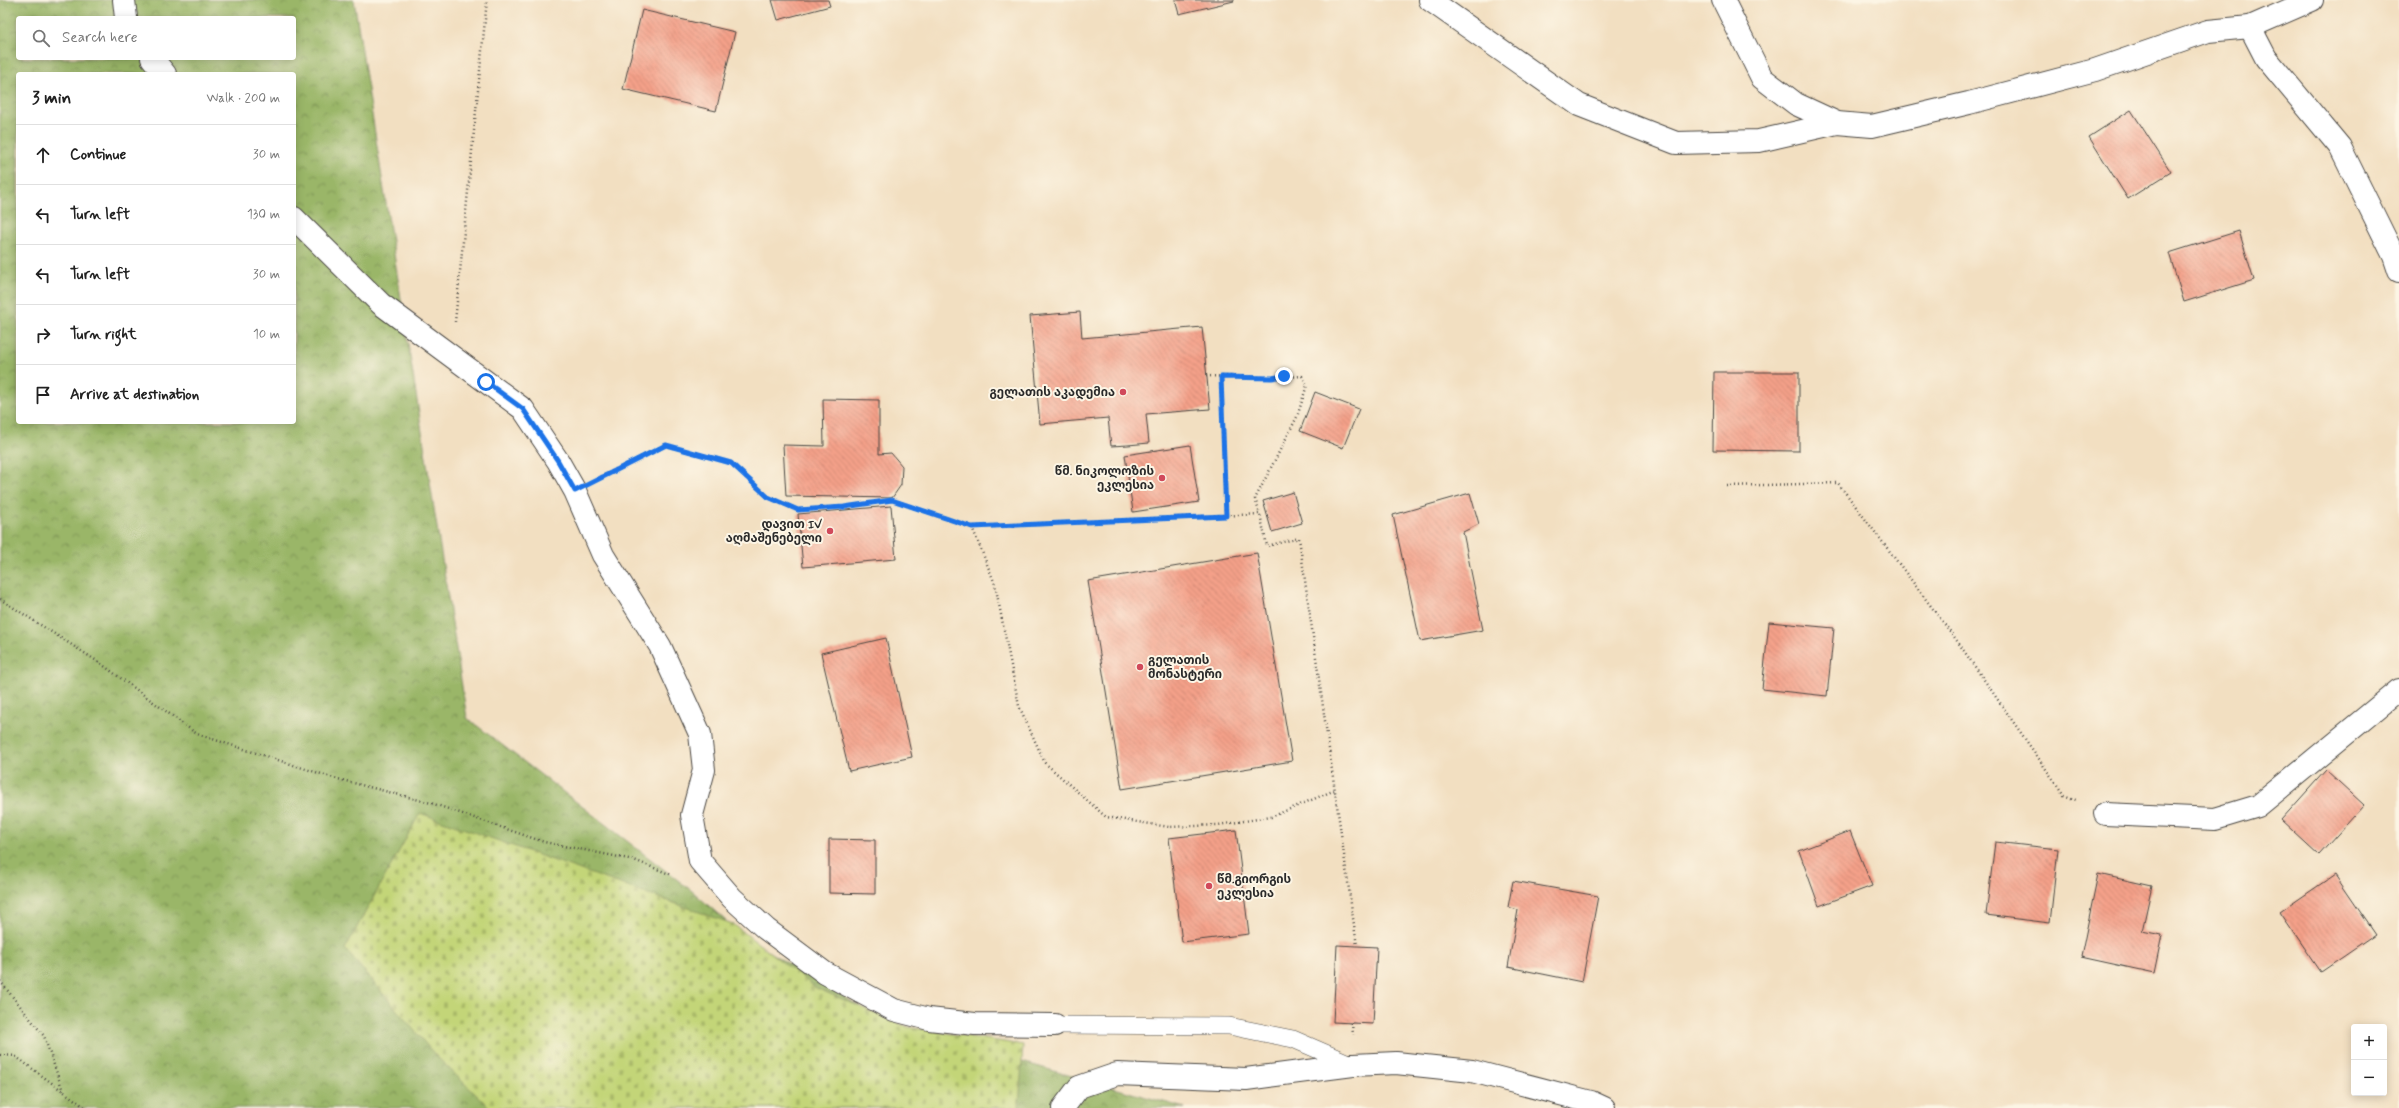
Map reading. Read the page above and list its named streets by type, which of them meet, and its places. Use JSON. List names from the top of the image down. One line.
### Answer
{"places":["გელათის აკადემია","წმ. ნიკოლოზის ეკლესია","დავით IV აღმაშენებელი","გელათის მონასტერი","წმ.გიორგის ეკლესია"],"page":{"search":"Search here","heading":["3 min","Walk · 200 m"],"list":[["Continue","30 m"],["Turn left","130 m"],["Turn left","30 m"],["Turn right","10 m"],"Arrive at destination"],"map_buttons":["+","−"]}}
